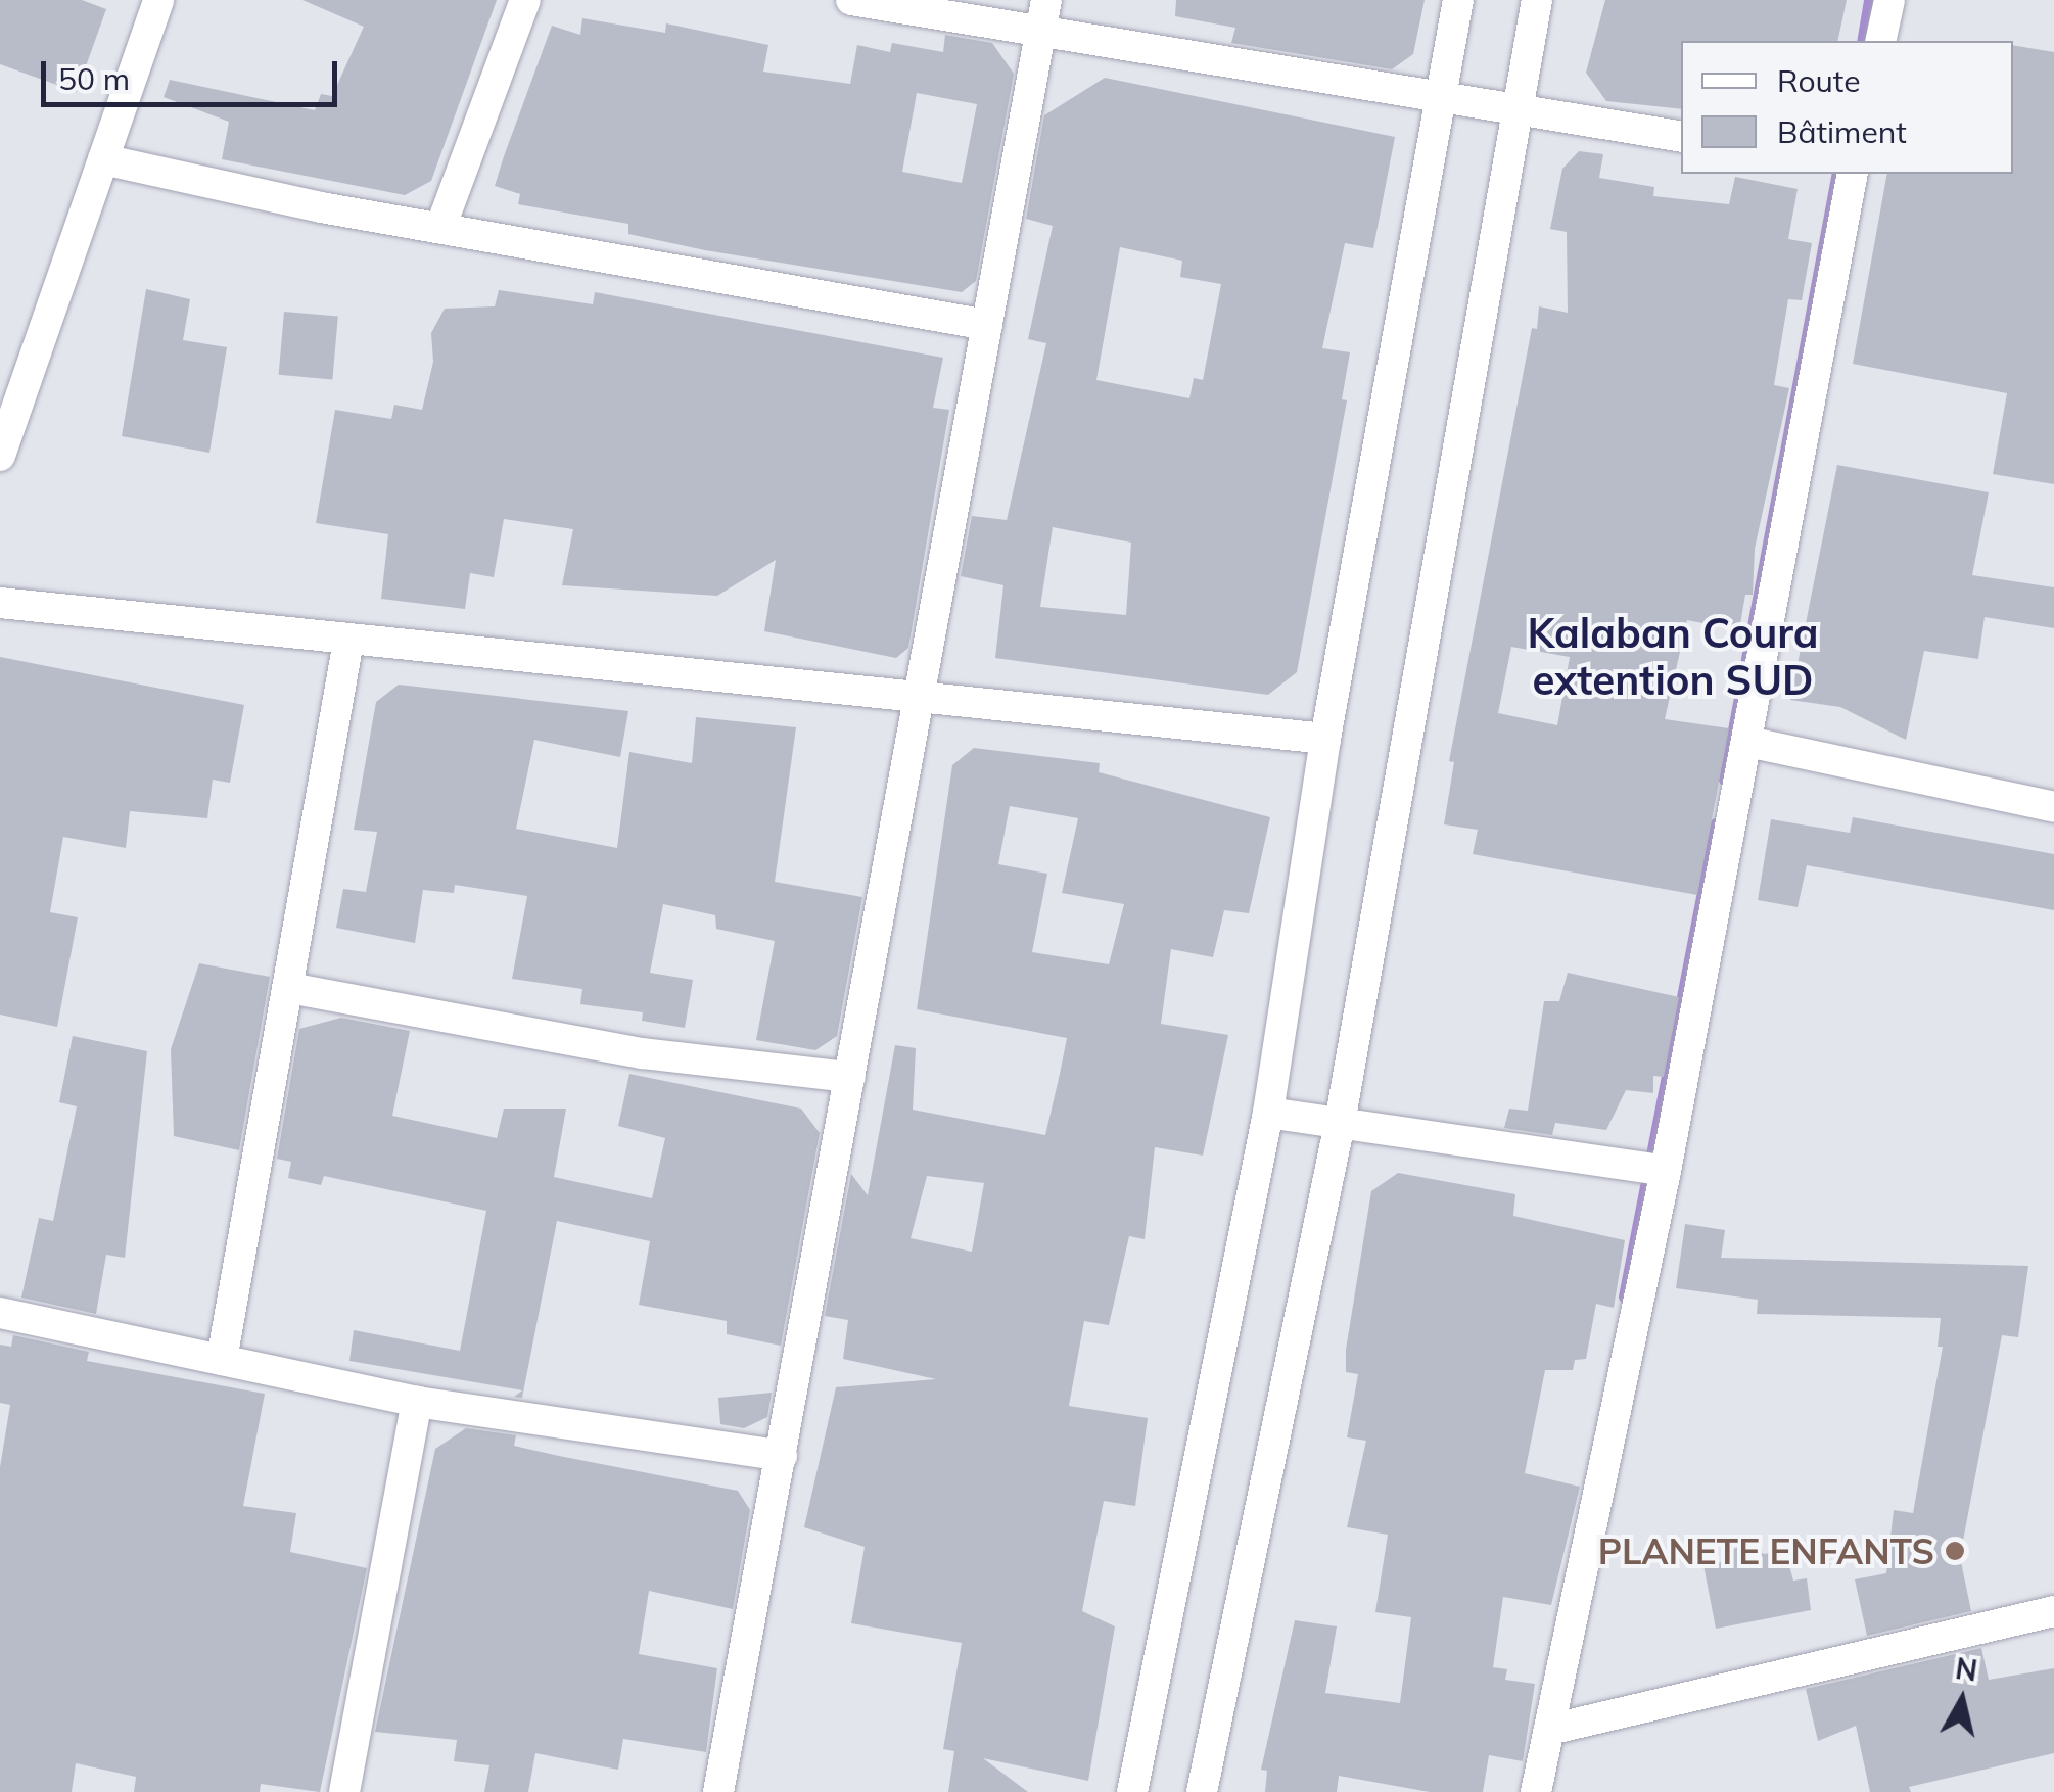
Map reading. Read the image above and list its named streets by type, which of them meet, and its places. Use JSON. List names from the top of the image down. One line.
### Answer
{"districts":["Kalaban Coura extention SUD"],"places":["PLANETE ENFANTS"],"legend":["Route","Bâtiment"],"scale_bar":"50 m","north":"top"}
